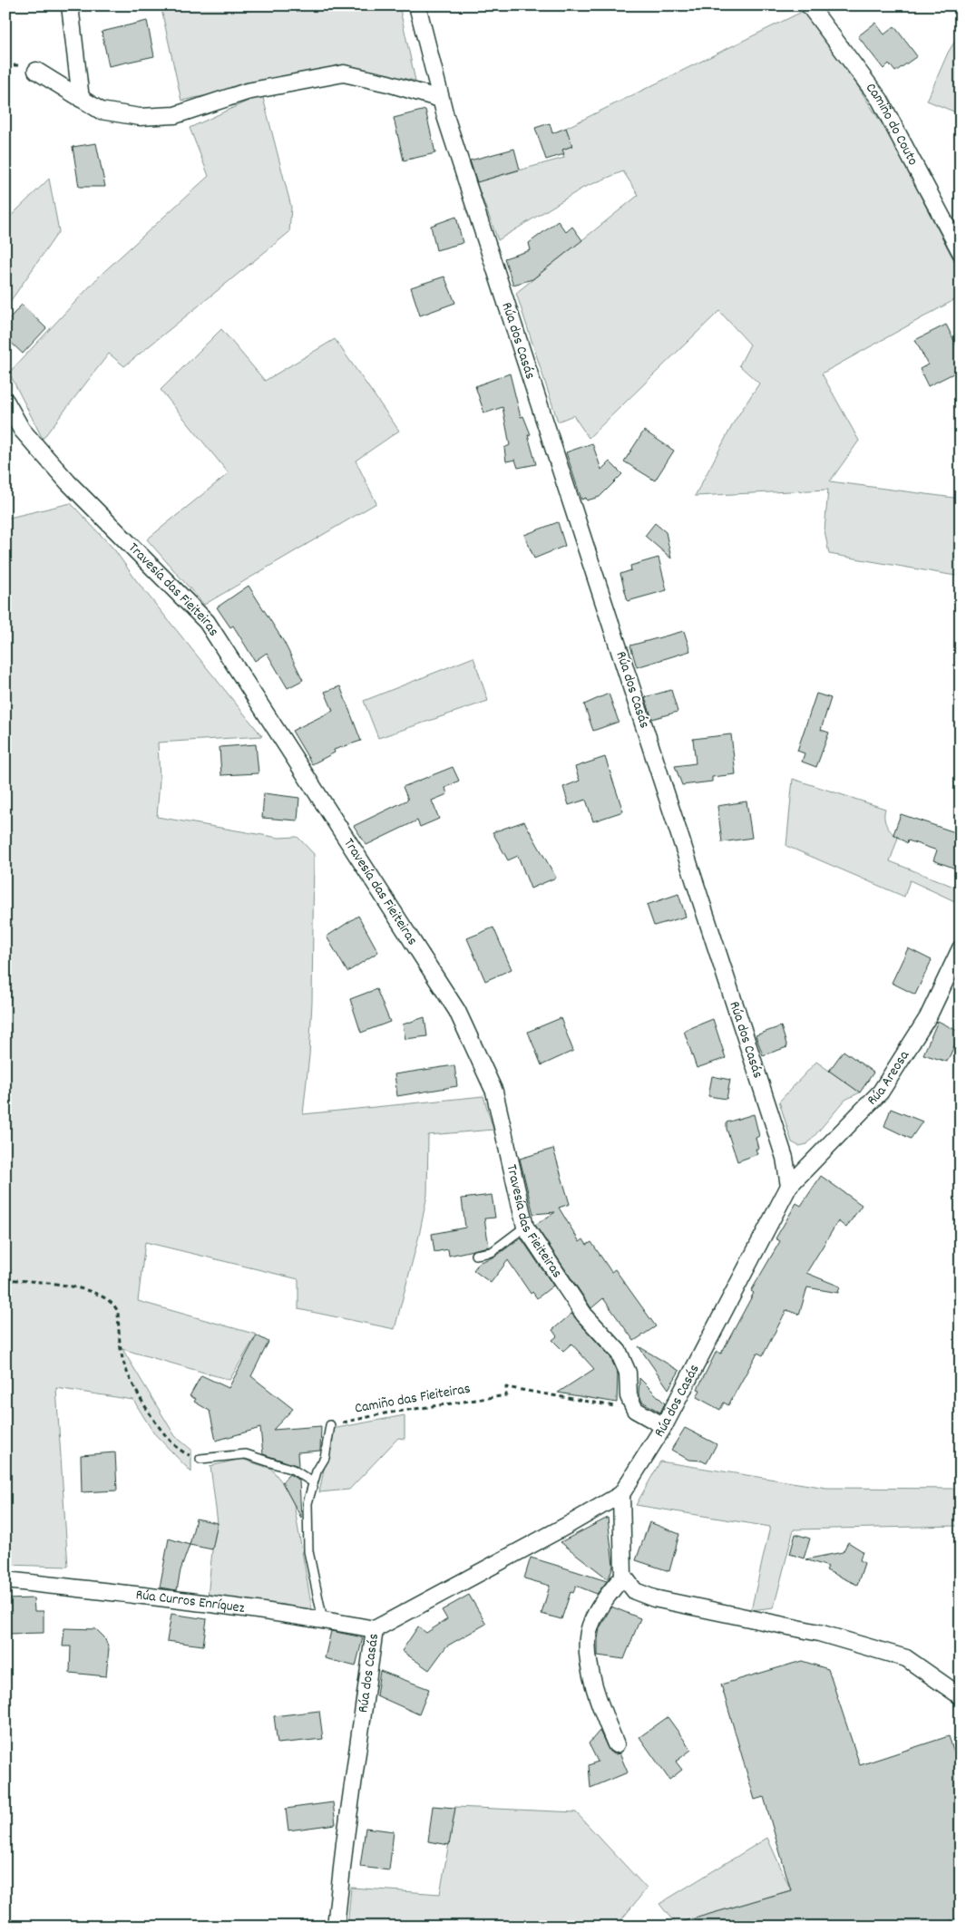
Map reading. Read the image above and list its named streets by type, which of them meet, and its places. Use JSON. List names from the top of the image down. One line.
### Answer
{"streets":{"street":["Camiño do Couto","Rúa dos Casás","Travesía das Fieiteiras","Rúa Areosa","Rúa Curros Enríquez"],"path":["Camiño das Fieiteiras"]},"crossings":[["Rúa dos Casás","Rúa Areosa"],["Rúa dos Casás","Rúa Curros Enríquez"],["Travesía das Fieiteiras","Camiño das Fieiteiras"]]}
